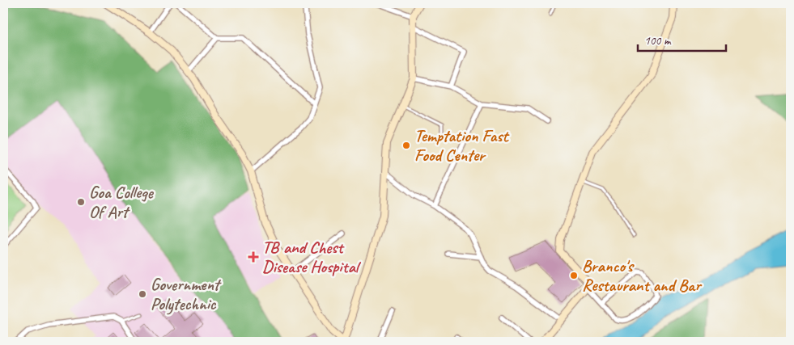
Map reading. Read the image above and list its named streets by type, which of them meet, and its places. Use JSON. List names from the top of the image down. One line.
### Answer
{"places":{"other":["Temptation Fast Food Center","Goa College Of Art","Branco's Restaurant and Bar","Government Polytechnic"],"health":["TB and Chest Disease Hospital"]},"scale_bar":"100 m"}
